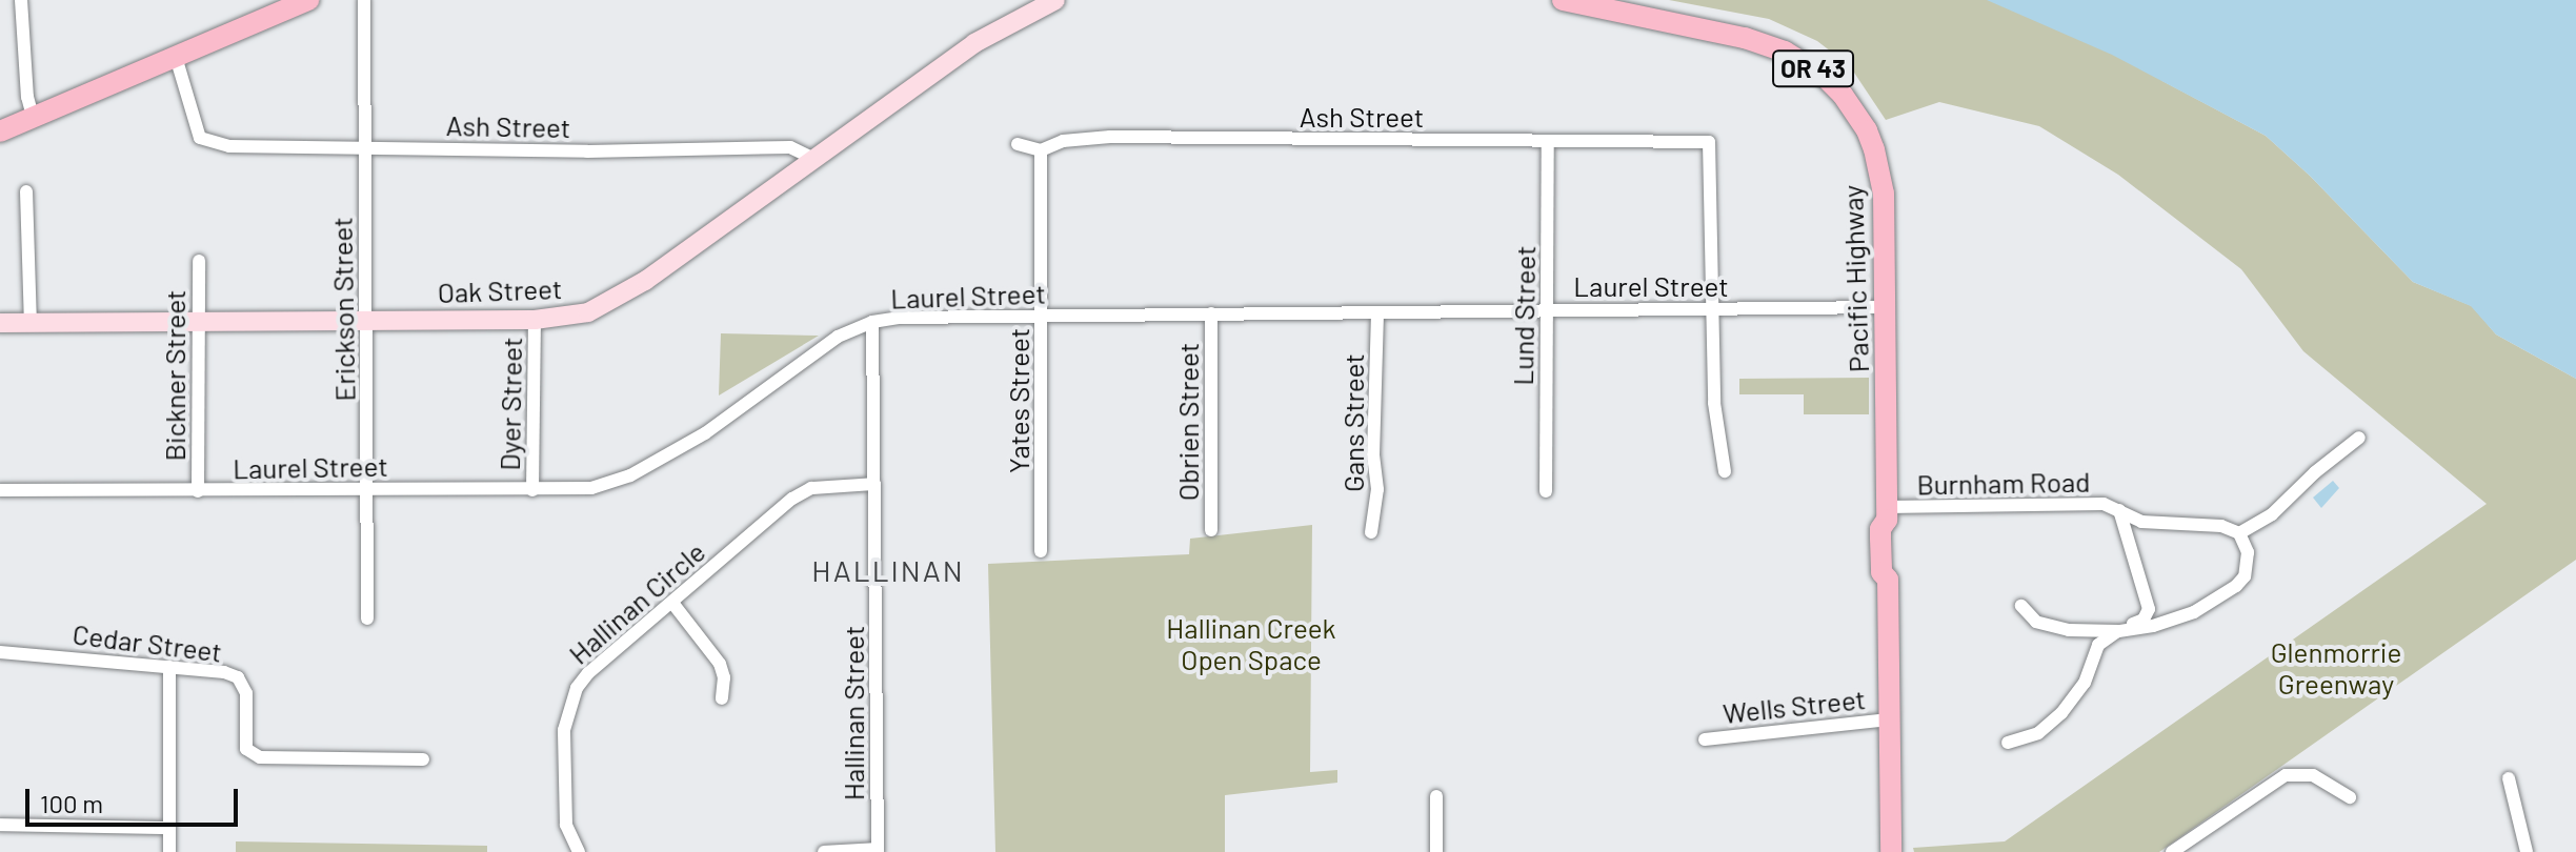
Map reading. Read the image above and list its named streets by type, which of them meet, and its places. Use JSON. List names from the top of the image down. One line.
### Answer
{"streets":{"main road":["OR 43","Pacific Highway"],"street":["Ash Street","Laurel Street","Oak Street","Erickson Street","Lund Street","Bickner Street","Yates Street","Dyer Street","Obrien Street","Gans Street","Burnham Road","Hallinan Circle","Cedar Street","Wells Street","Hallinan Street"]},"crossings":[["Ash Street","Laurel Street"],["Ash Street","Oak Street"],["Ash Street","Erickson Street"],["Ash Street","Lund Street"],["Ash Street","Yates Street"],["Pacific Highway","Laurel Street"],["Pacific Highway","Burnham Road"],["Pacific Highway","Wells Street"],["Laurel Street","Erickson Street"],["Laurel Street","Lund Street"],["Laurel Street","Bickner Street"],["Laurel Street","Yates Street"],["Laurel Street","Dyer Street"],["Laurel Street","Obrien Street"],["Laurel Street","Gans Street"],["Laurel Street","Hallinan Street"],["Oak Street","Erickson Street"],["Oak Street","Bickner Street"],["Oak Street","Dyer Street"],["Hallinan Circle","Hallinan Street"]],"districts":["HALLINAN"],"parks":["Hallinan Creek Open Space","Glenmorrie Greenway"],"scale_bar":"100 m"}
